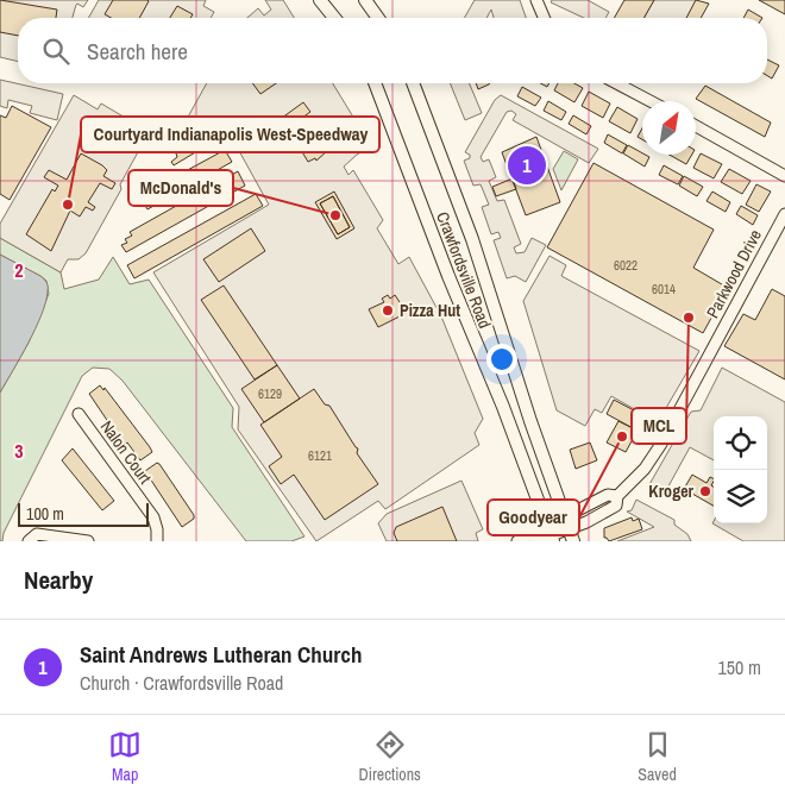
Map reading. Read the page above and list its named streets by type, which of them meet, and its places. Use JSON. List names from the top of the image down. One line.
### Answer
{"streets":{"main road":["Crawfordsville Road"],"street":["Parkwood Drive","Nalon Court"]},"crossings":[["Crawfordsville Road","Parkwood Drive"]],"places":["Courtyard Indianapolis West-Speedway","McDonald's","Pizza Hut","MCL","Goodyear","Kroger"],"house_numbers":["6022","6014","6129","6121"],"scale_bar":"100 m","north":"top right","page":{"search":"Search here","pins":"1","scale":"100 m","heading":"Nearby","list":[{"mark":"1","name":"Saint Andrews Lutheran Church","note":"Church · Crawfordsville Road","value":"150 m"}],"nav":["Map","Directions","Saved"]},"grid":{"rows":["2","3"]}}
